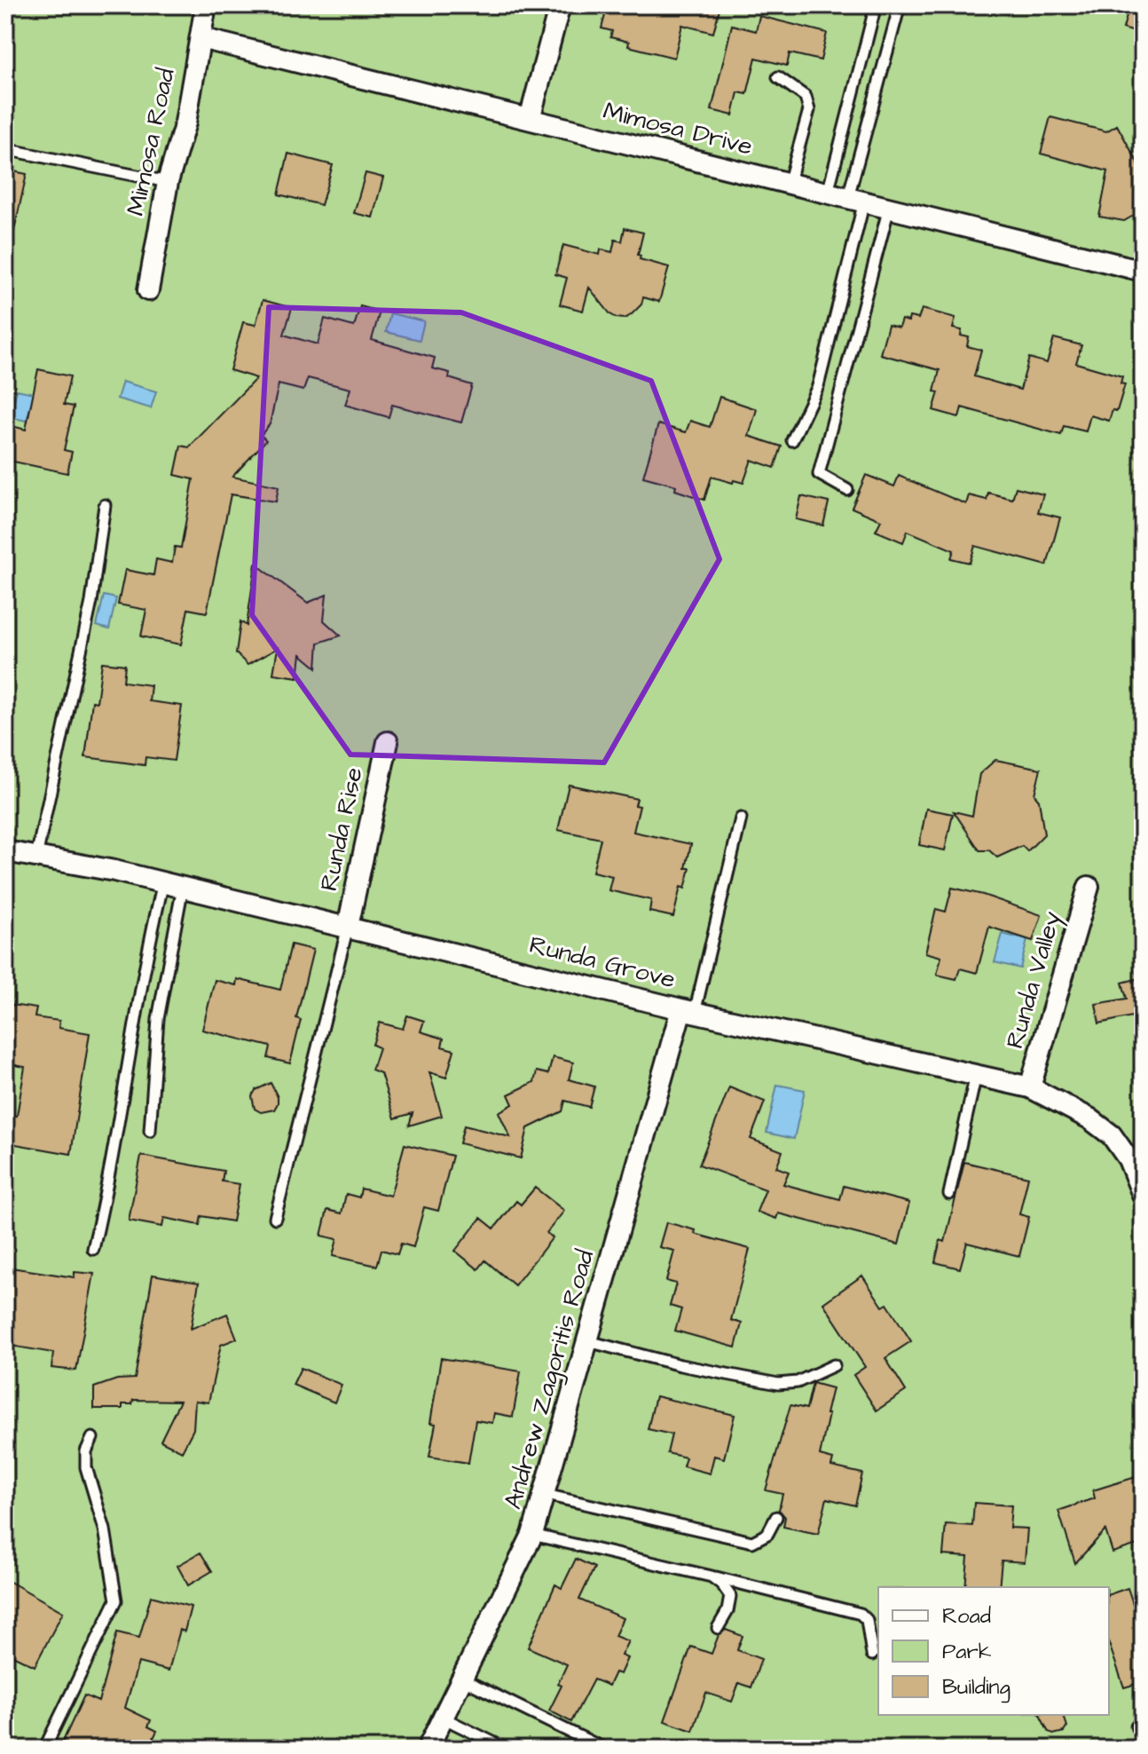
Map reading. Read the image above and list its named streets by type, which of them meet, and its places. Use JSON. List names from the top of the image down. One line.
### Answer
{"streets":{"street":["Mimosa Drive","Mimosa Road","Runda Rise","Runda Grove","Runda Valley","Andrew Zagoritis Road"]},"crossings":[["Mimosa Drive","Mimosa Road"],["Runda Rise","Runda Grove"],["Runda Grove","Runda Valley"],["Runda Grove","Andrew Zagoritis Road"]],"legend":["Road","Park","Building"]}
